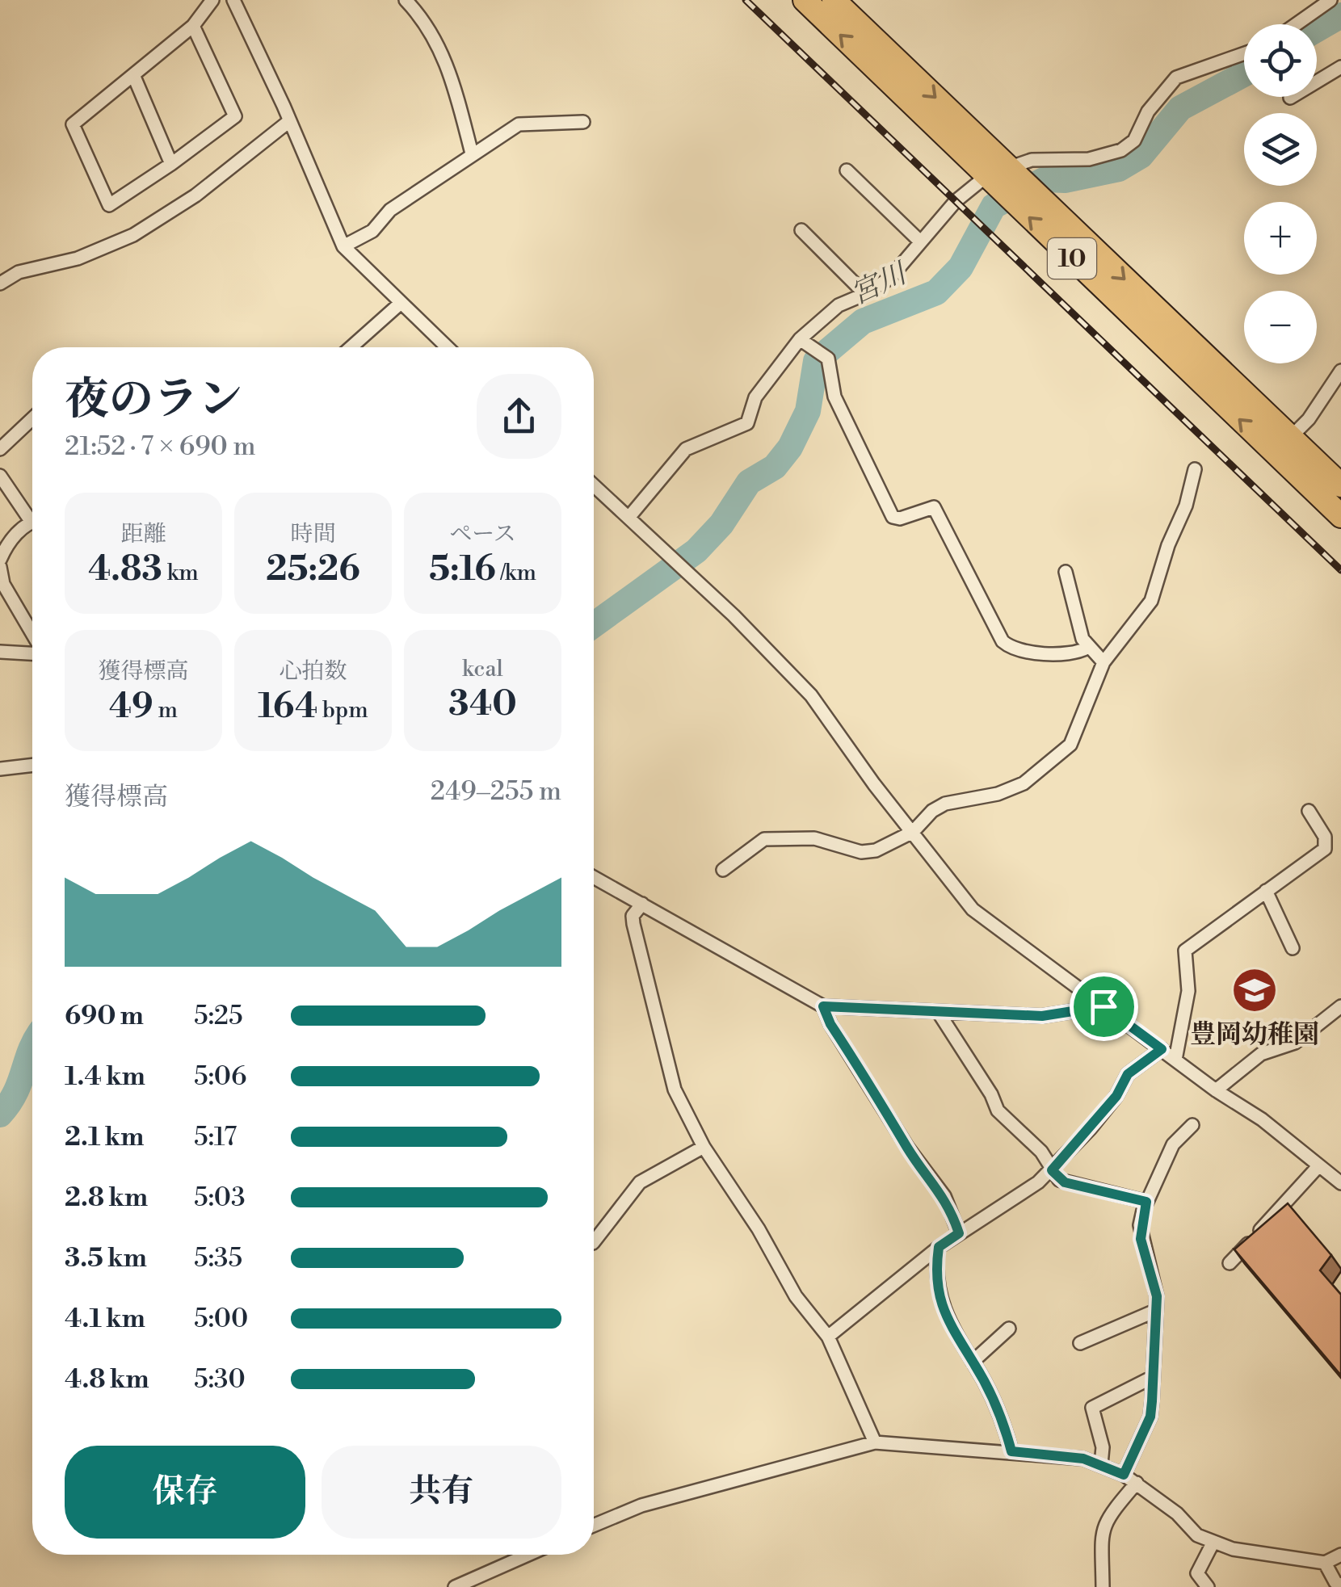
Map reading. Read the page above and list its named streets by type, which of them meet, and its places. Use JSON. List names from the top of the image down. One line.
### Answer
{"streets":{"highway":["10"]},"water":["宮川"],"places":{"school or university":["豊岡幼稚園"]},"page":{"map_buttons":["+","−"],"heading":["夜のラン","21:52 · 7 × 690 m"],"stats":[["距離","4.83 km"],["時間","25:26"],["ペース","5:16 /km"],["獲得標高","49 m"],["心拍数","164 bpm"],["kcal","340"]],"chart":["獲得標高","249–255 m"],"list":[{"name":"690 m","note":"5:25"},{"name":"1.4 km","note":"5:06"},{"name":"2.1 km","note":"5:17"},{"name":"2.8 km","note":"5:03"},{"name":"3.5 km","note":"5:35"},{"name":"4.1 km","note":"5:00"},{"name":"4.8 km","note":"5:30"}],"buttons":["保存","共有"]}}
